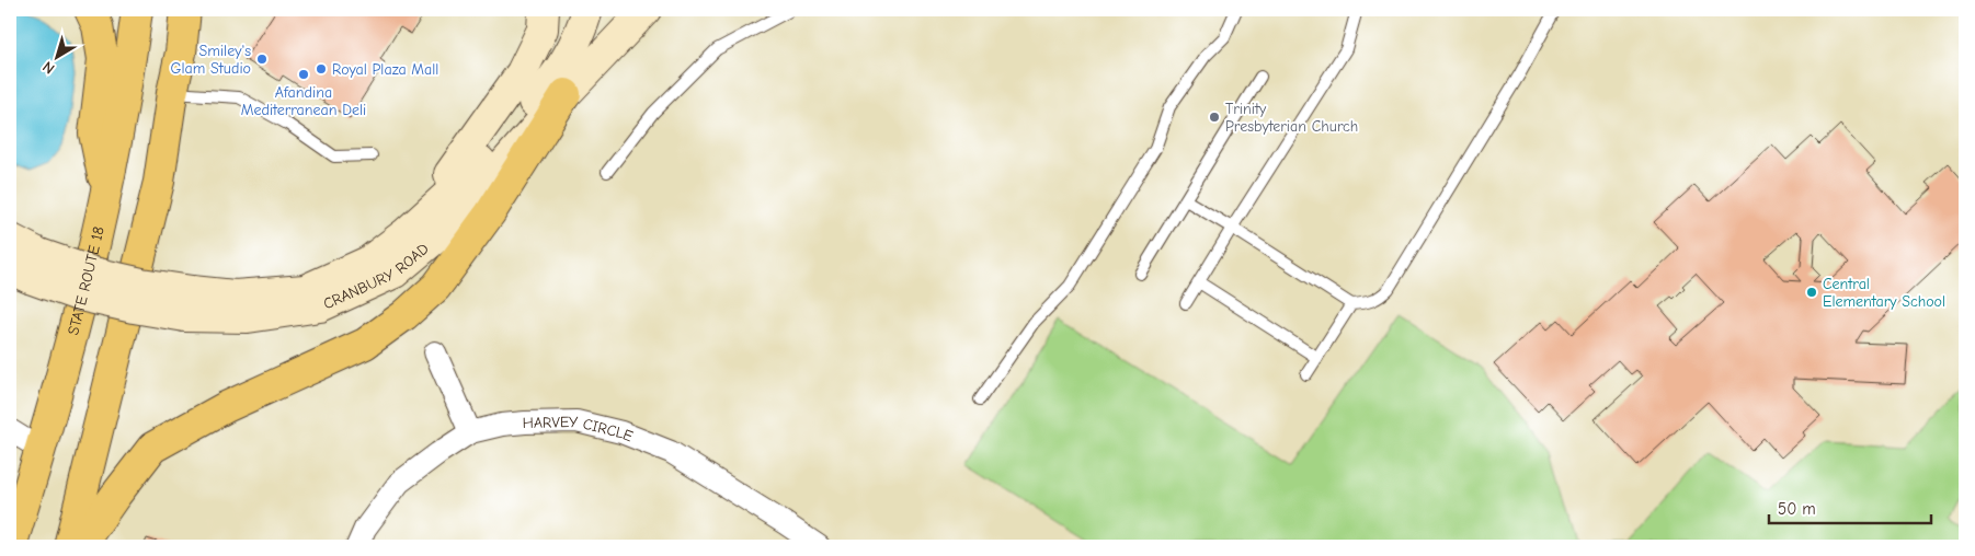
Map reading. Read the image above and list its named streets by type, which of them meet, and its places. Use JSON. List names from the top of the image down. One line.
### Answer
{"streets":{"highway":["STATE ROUTE 18"],"main road":["CRANBURY ROAD"],"street":["HARVEY CIRCLE"]},"places":["Smiley's Glam Studio","Royal Plaza Mall","Afandina Mediterranean Deli","Trinity Presbyterian Church","Central Elementary School"],"scale_bar":"50 m","north":"bottom left"}
